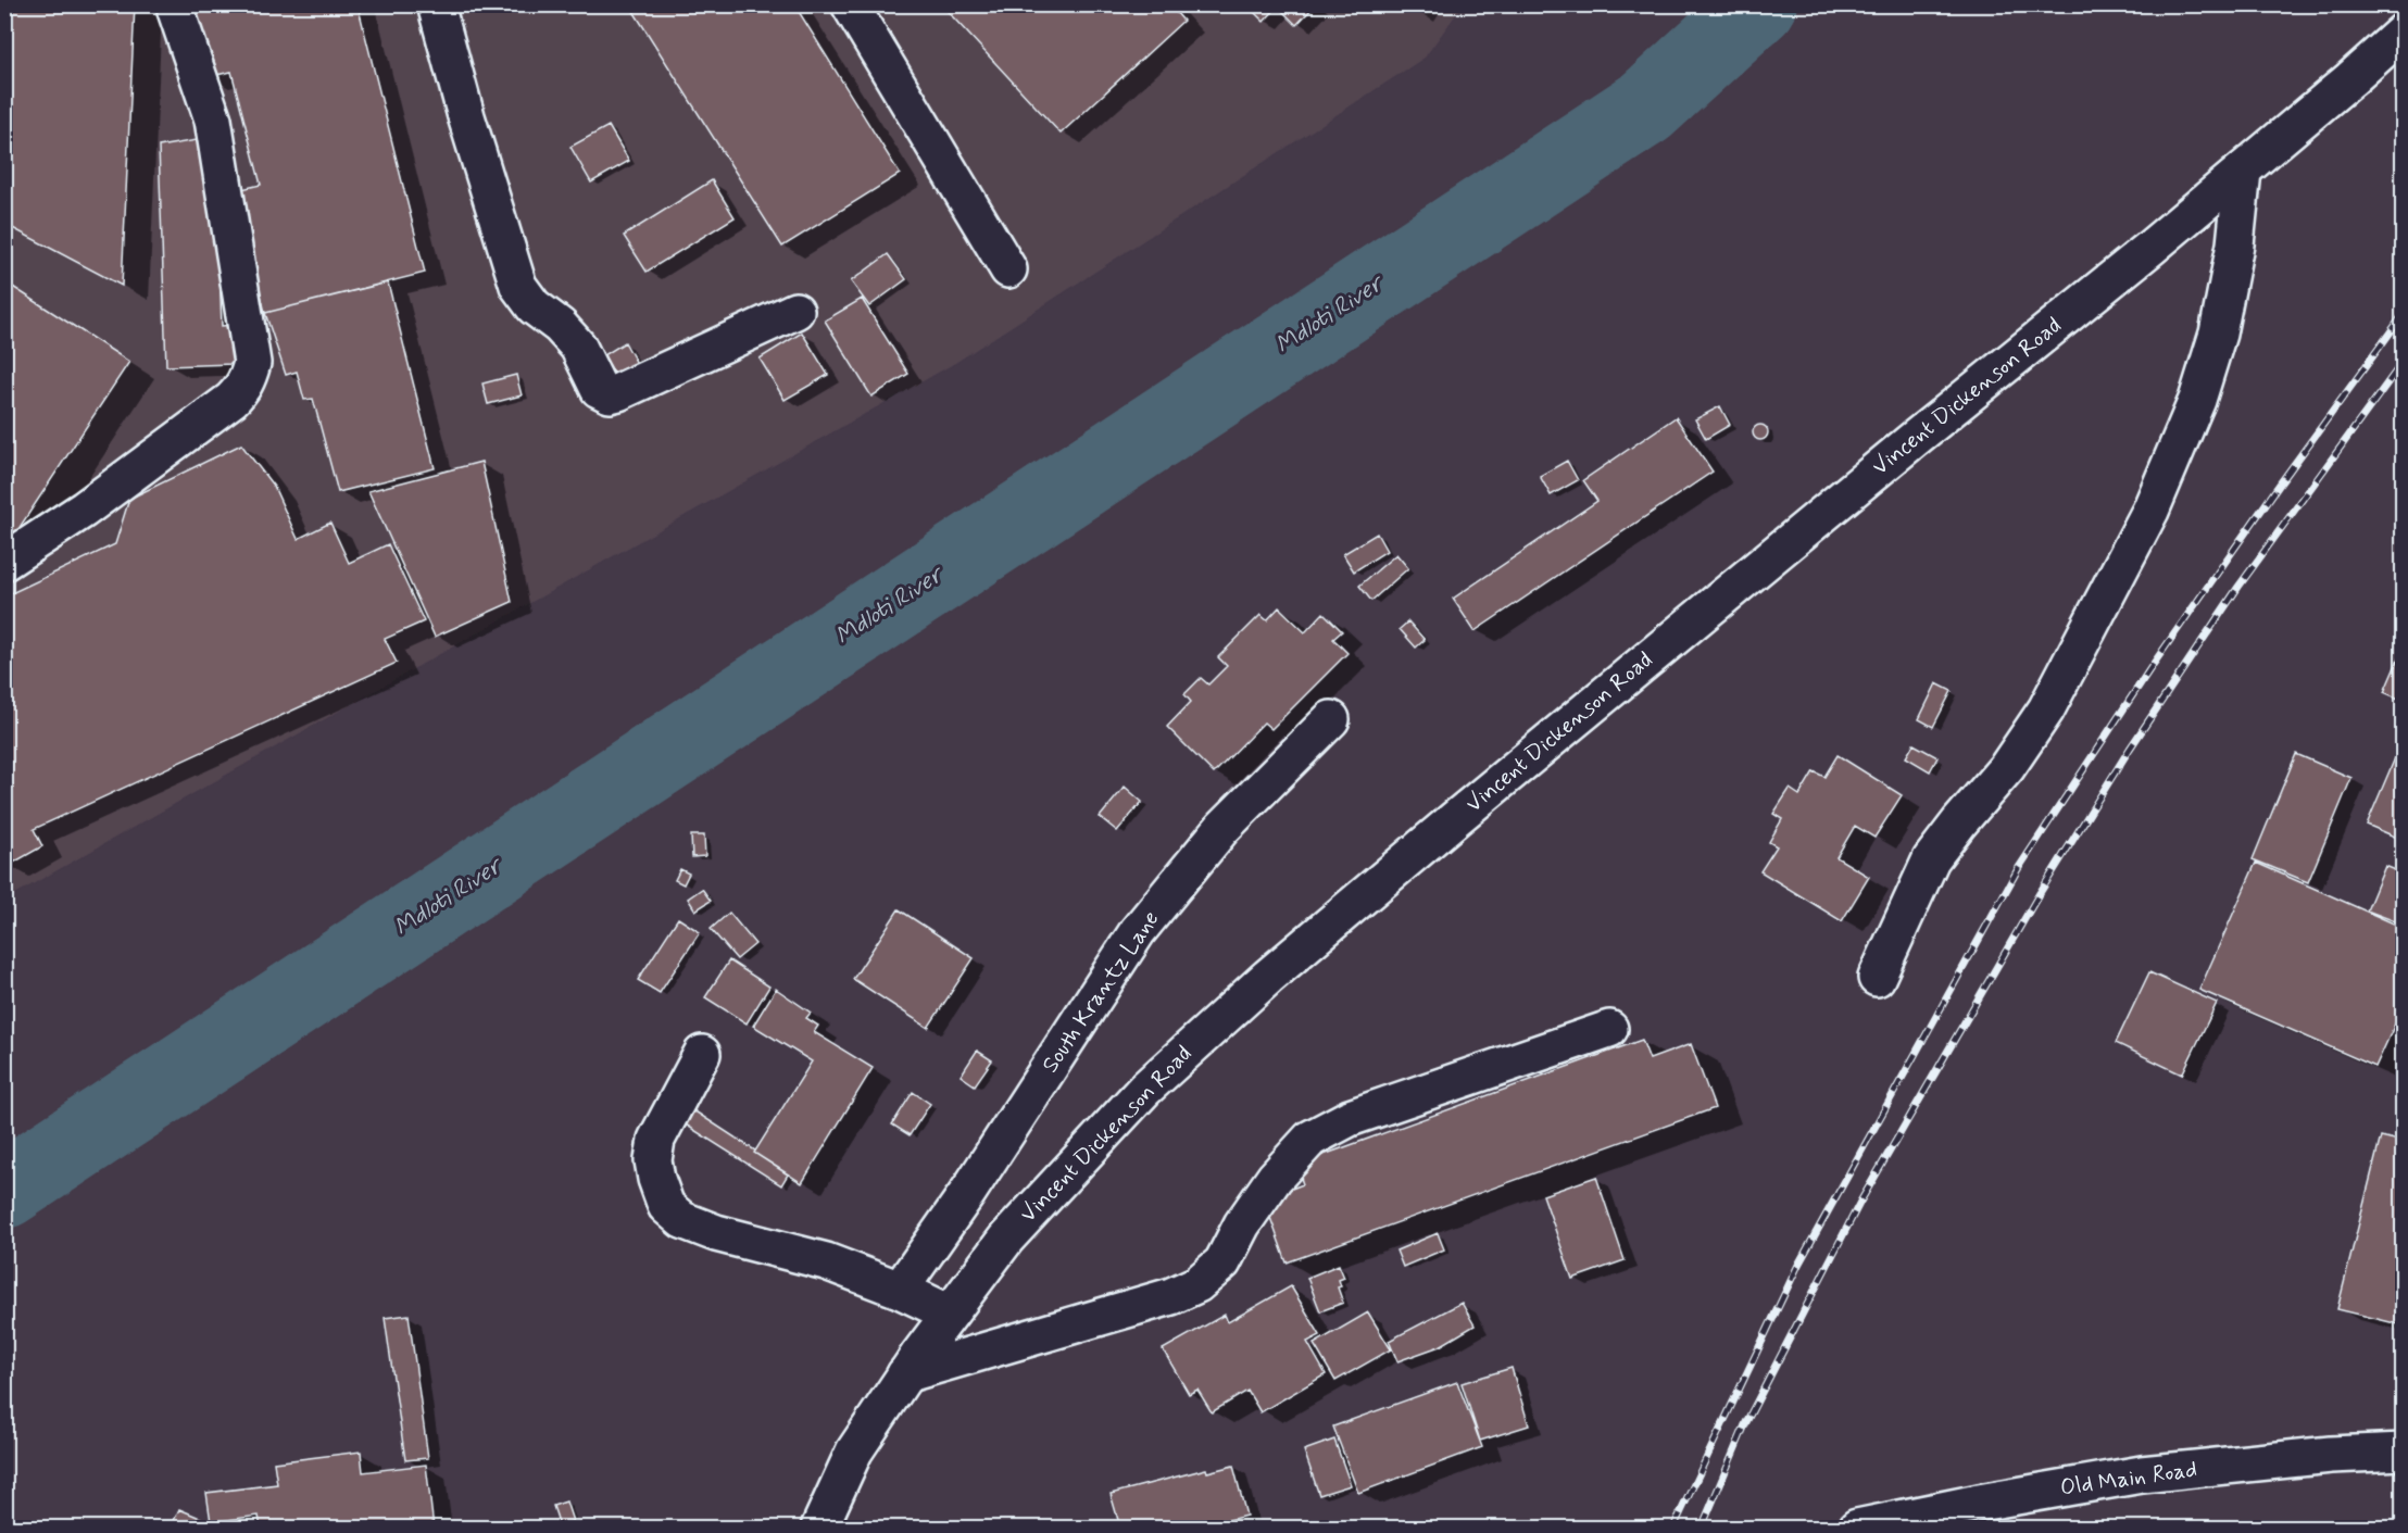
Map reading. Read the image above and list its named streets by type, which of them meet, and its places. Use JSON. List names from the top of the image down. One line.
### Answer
{"streets":{"main road":["Vincent Dickenson Road","South Krantz Lane","Old Main Road"]},"water":["Mdloti River"]}
